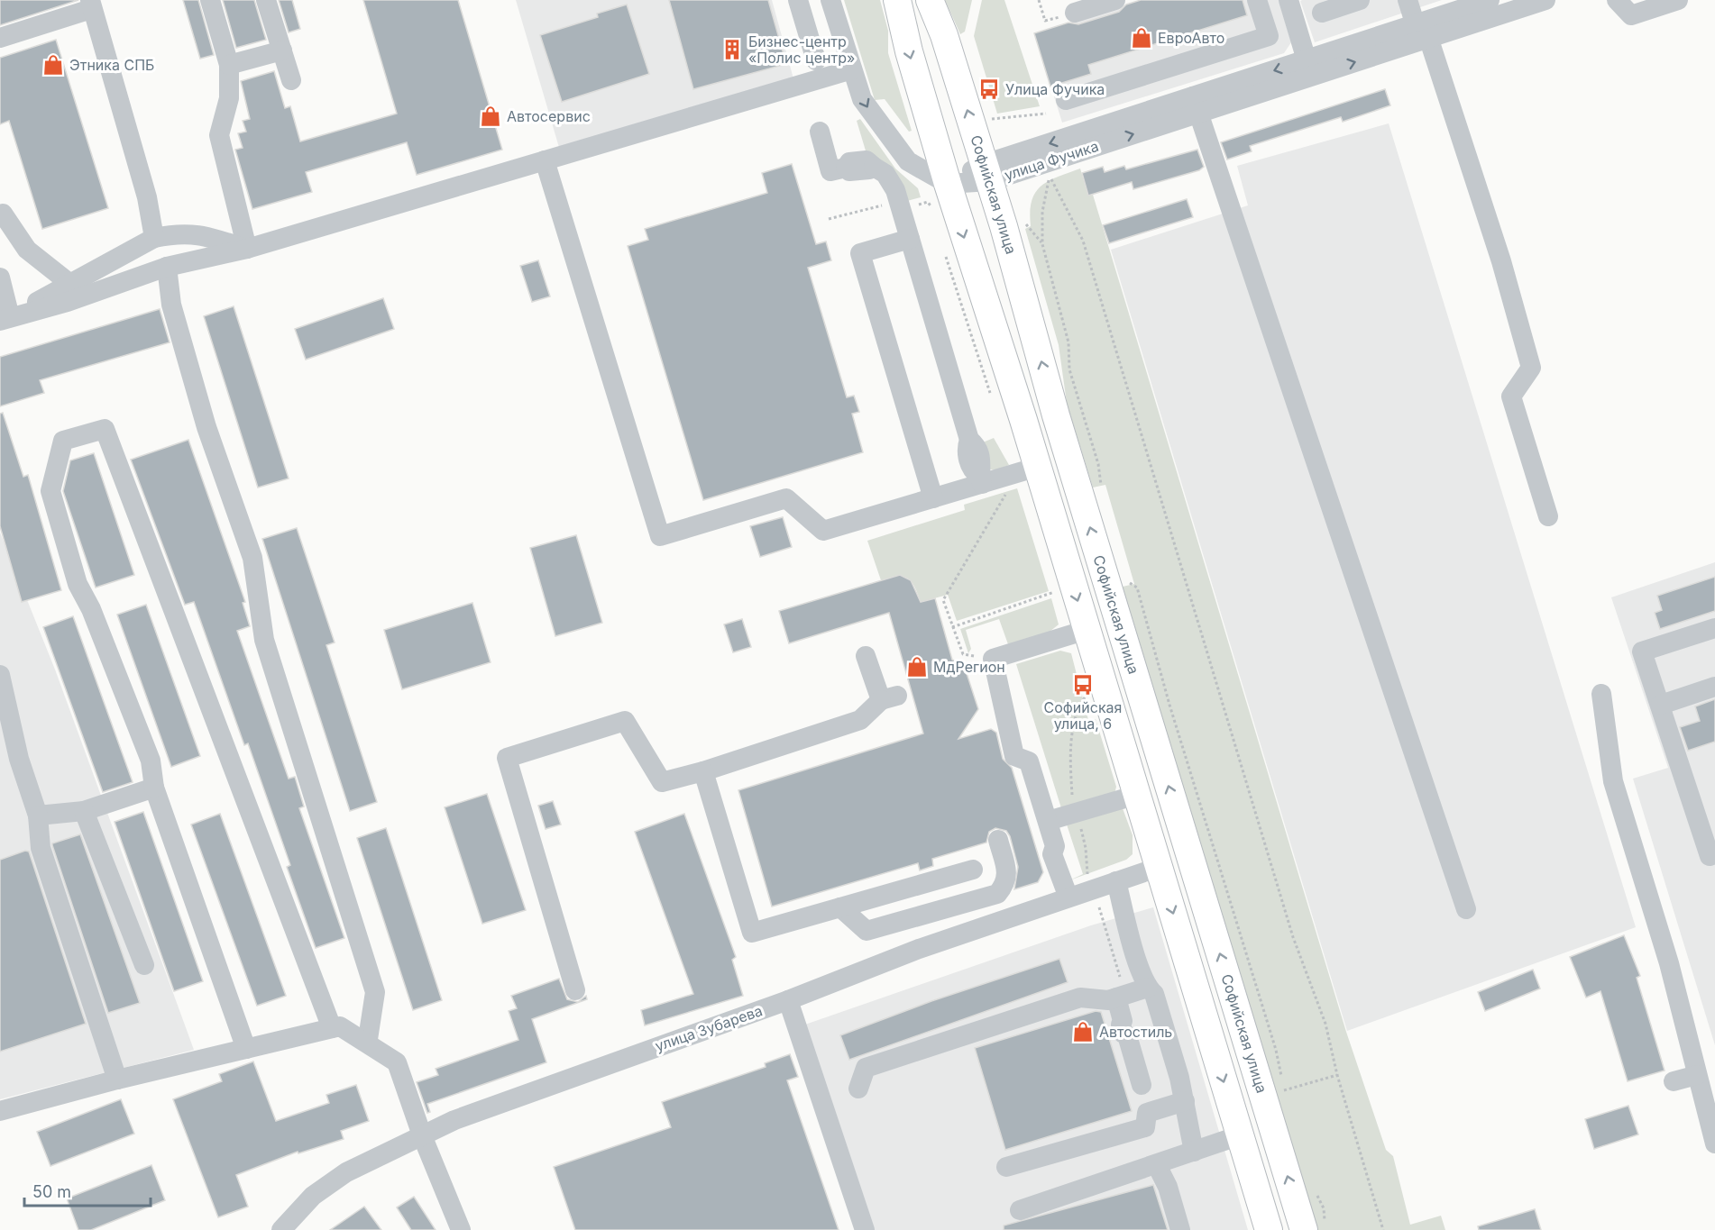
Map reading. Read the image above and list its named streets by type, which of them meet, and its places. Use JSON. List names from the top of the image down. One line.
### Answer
{"streets":{"main road":["Софийская улица"],"street":["улица Фучика","улица Зубарева"]},"crossings":[["улица Фучика","Софийская улица"]],"places":{"shop":["ЕвроАвто","Этника СПБ","Автосервис","МдРегион","Автостиль"],"building":["Бизнес-центр «Полис центр»"],"bus stop":["Улица Фучика","Софийская улица, 6"]},"scale_bar":"50 m"}
